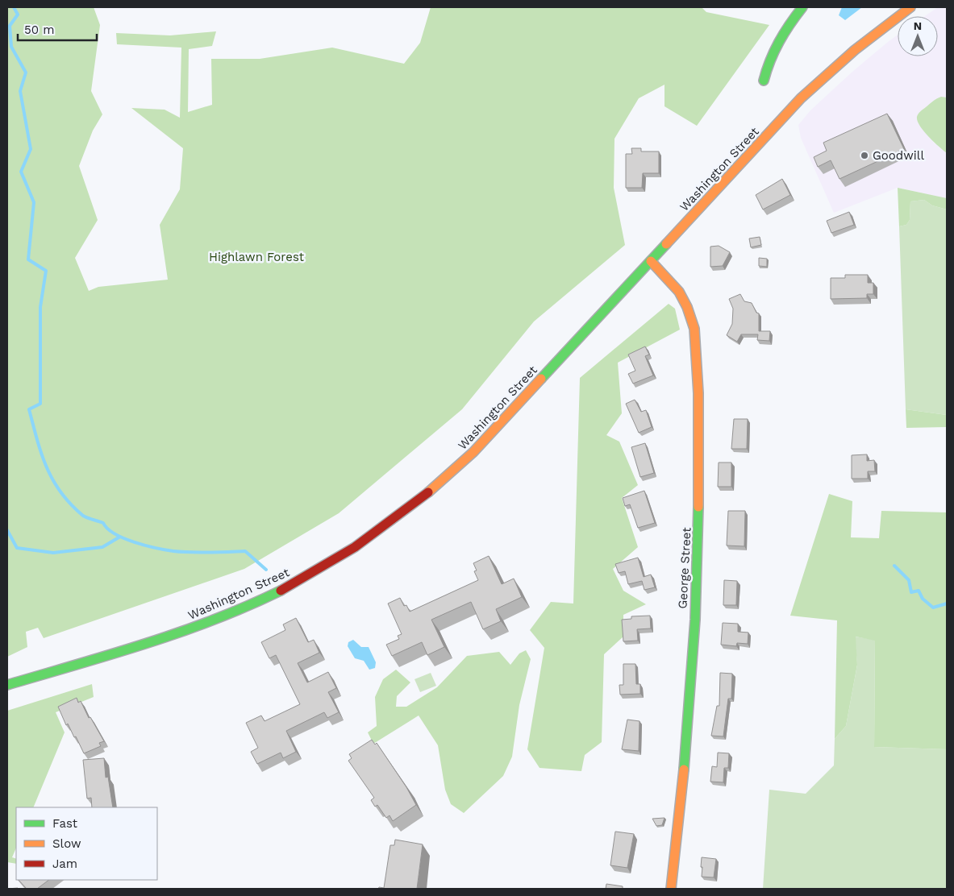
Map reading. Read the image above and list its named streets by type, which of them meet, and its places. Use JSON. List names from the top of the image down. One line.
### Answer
{"streets":{"main road":["Washington Street","George Street"]},"crossings":[["Washington Street","George Street"]],"parks":["Highlawn Forest"],"places":["Goodwill"],"legend":["Fast","Slow","Jam"],"scale_bar":"50 m","north":"top"}
